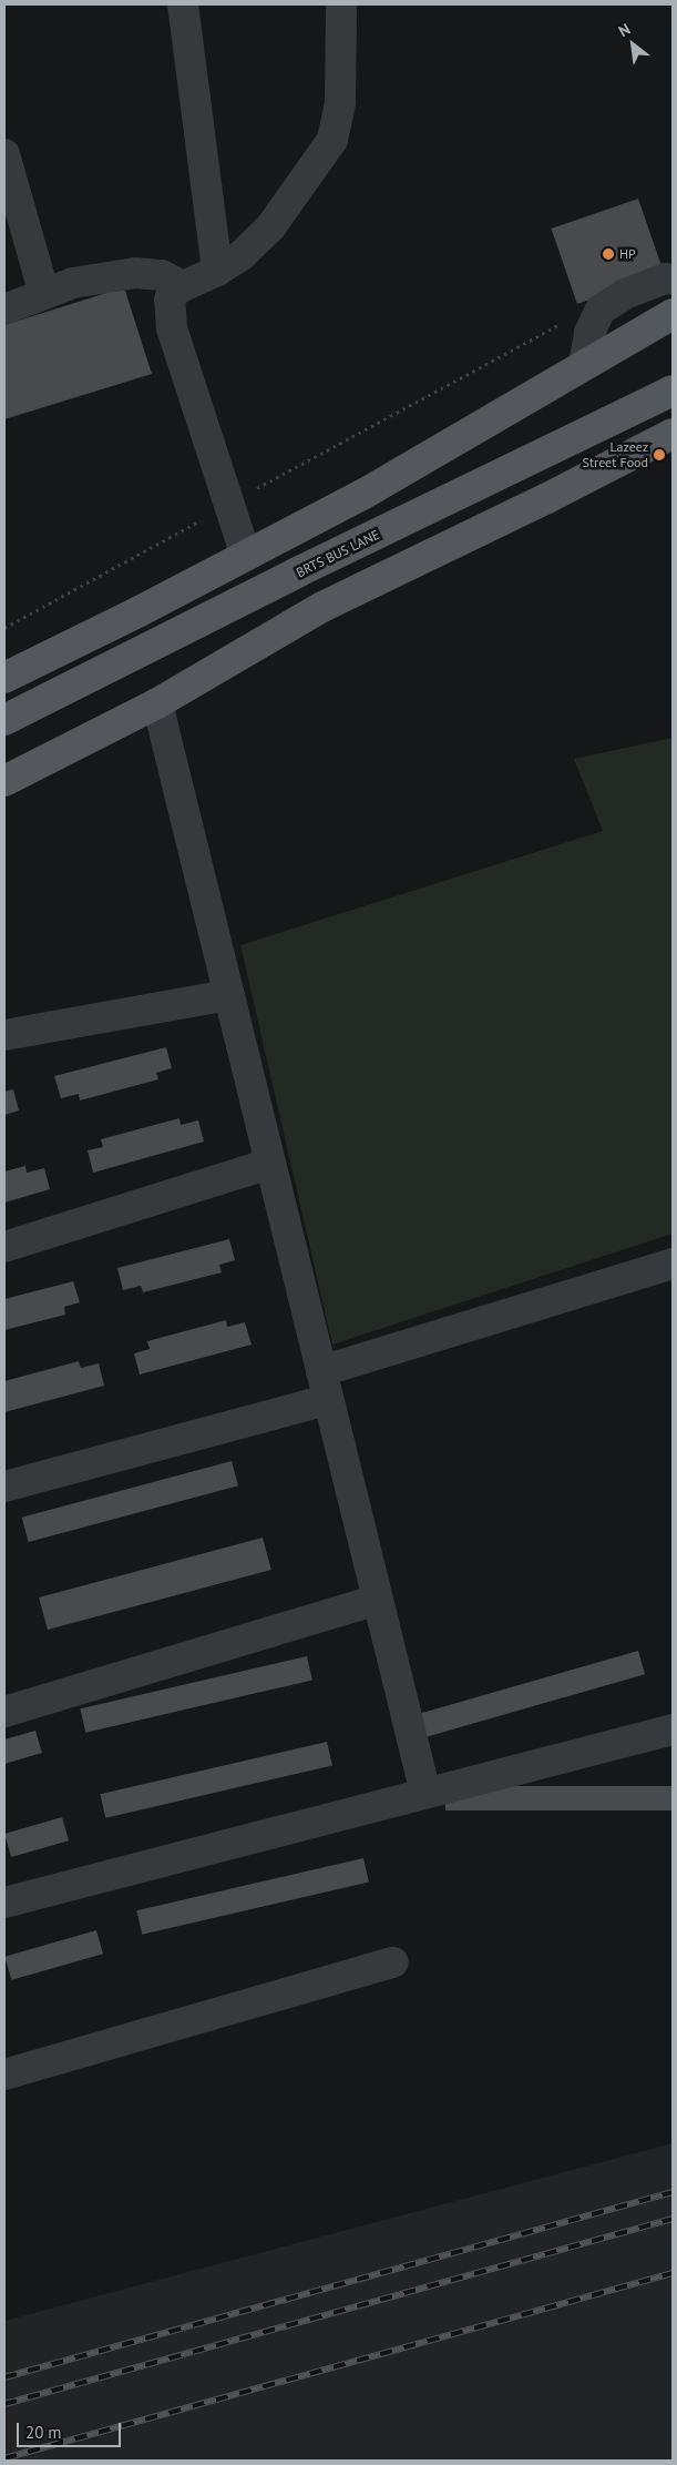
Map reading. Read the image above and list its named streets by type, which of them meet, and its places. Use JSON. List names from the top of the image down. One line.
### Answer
{"streets":{"main road":["BRTS BUS LANE"]},"places":["HP","Lazeez Street Food"],"scale_bar":"20 m","north":"top left"}
